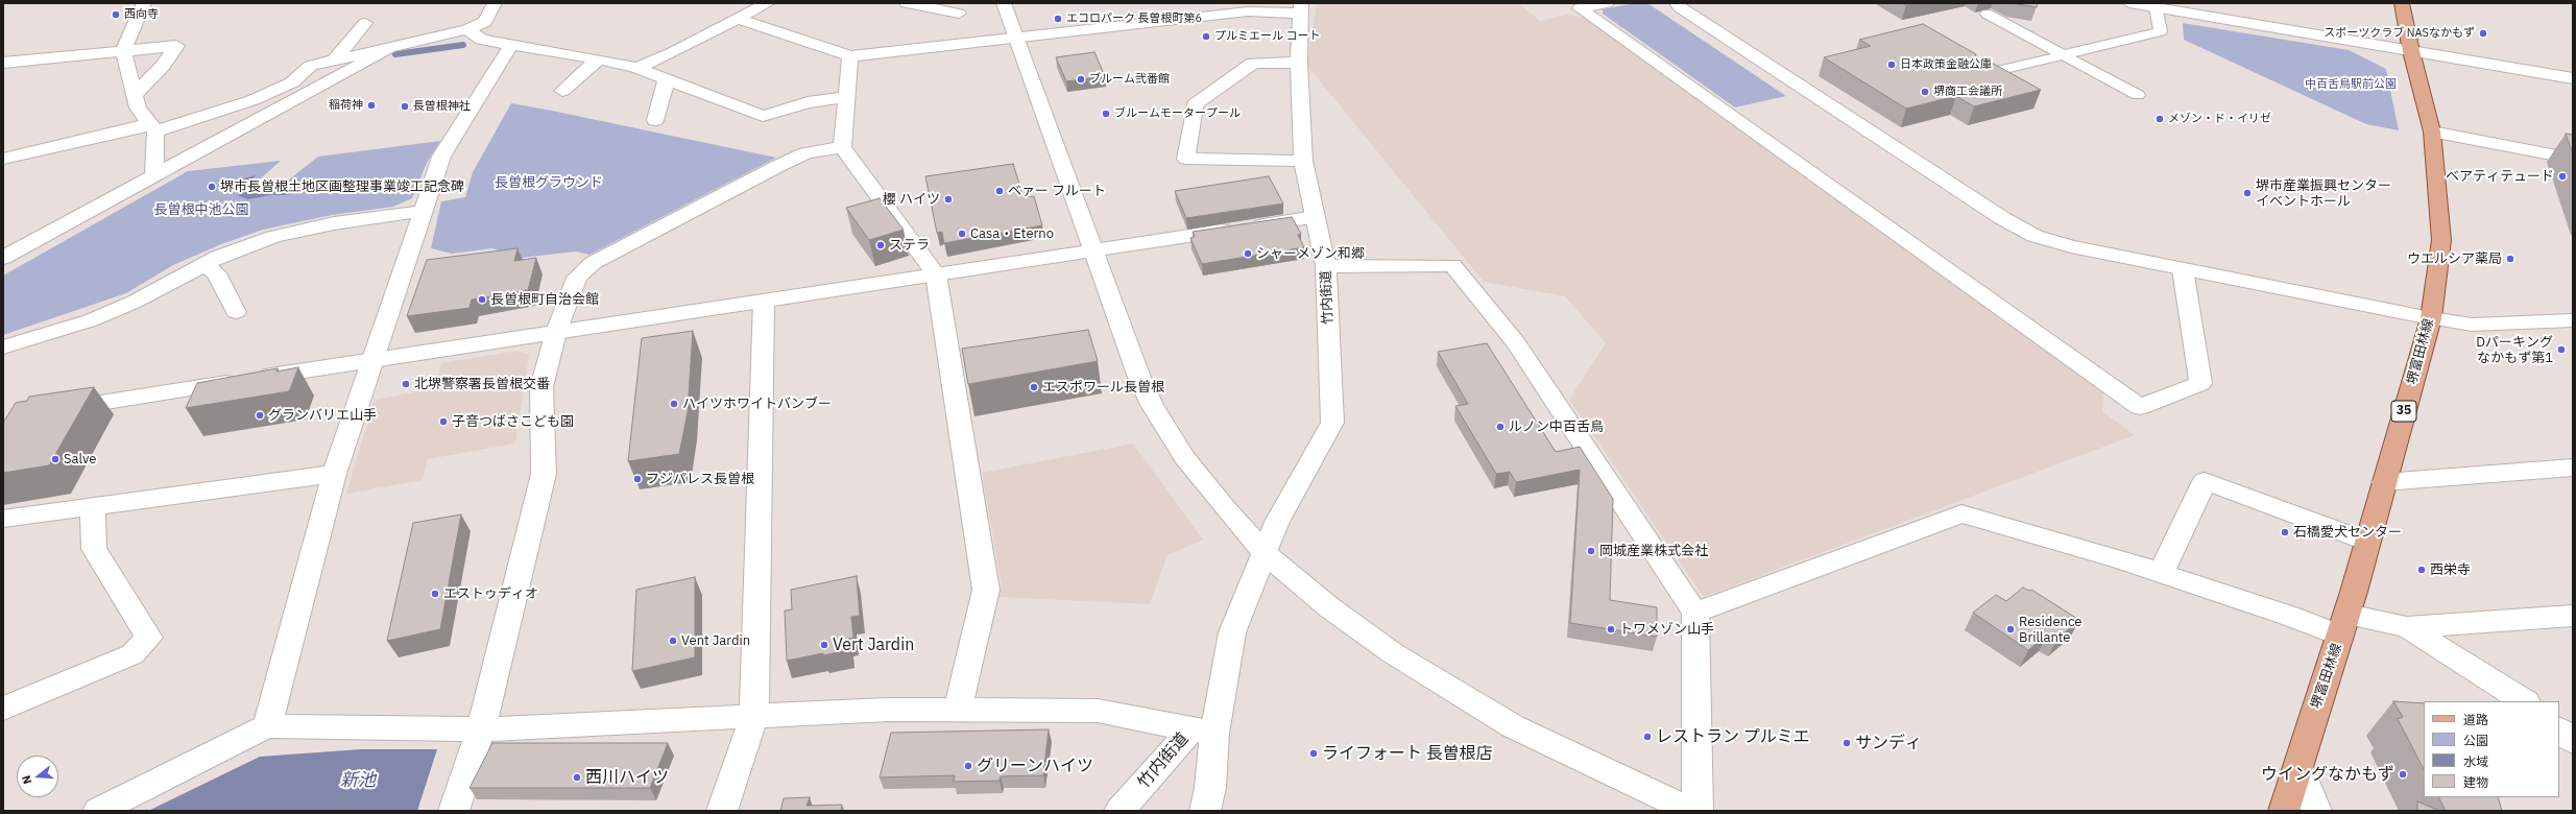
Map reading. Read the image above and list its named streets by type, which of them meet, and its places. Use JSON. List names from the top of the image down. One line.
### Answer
{"streets":{"main road":["堺富田林線","35"],"street":["竹内街道"]},"water":["新池"],"parks":["中百舌鳥駅前公園","長曽根グラウンド","長曽根中池公園"],"places":["西向寺","エコロパーク 長曽根町第6","スポーツクラブ NASなかもず","プルミエール コート","日本政策金融公庫","ブルーム弐番館","堺商工会議所","稲荷神","長曽根神社","ブルームモータープール","メゾン・ド・イリゼ","ベアティテュード","堺市長曽根土地区画整理事業竣工記念碑","ベァー フルート","堺市産業振興センター イベントホール","櫻 ハイツ","Casa・Eterno","ステラ","シャーメゾン和郷","ウエルシア薬局","長曽根町自治会館","Dパーキング なかもず第1","北堺警察署長曽根交番","エスポワール長曽根","ハイツホワイトバンブー","グランバリエ山手","子音つばさこども園","ルノン中百舌鳥","Salve","フジパレス長曽根","石橋愛犬センター","岡城産業株式会社","西栄寺","エストゥディオ","トワメゾン山手","Residence Brillante","Vent Jardin","Vert Jardin","レストラン プルミエ","サンディ","ライフォート 長曽根店","グリーンハイツ","ウイングなかもず","西川ハイツ"],"legend":["道路","公園","水域","建物"],"north":"left"}
